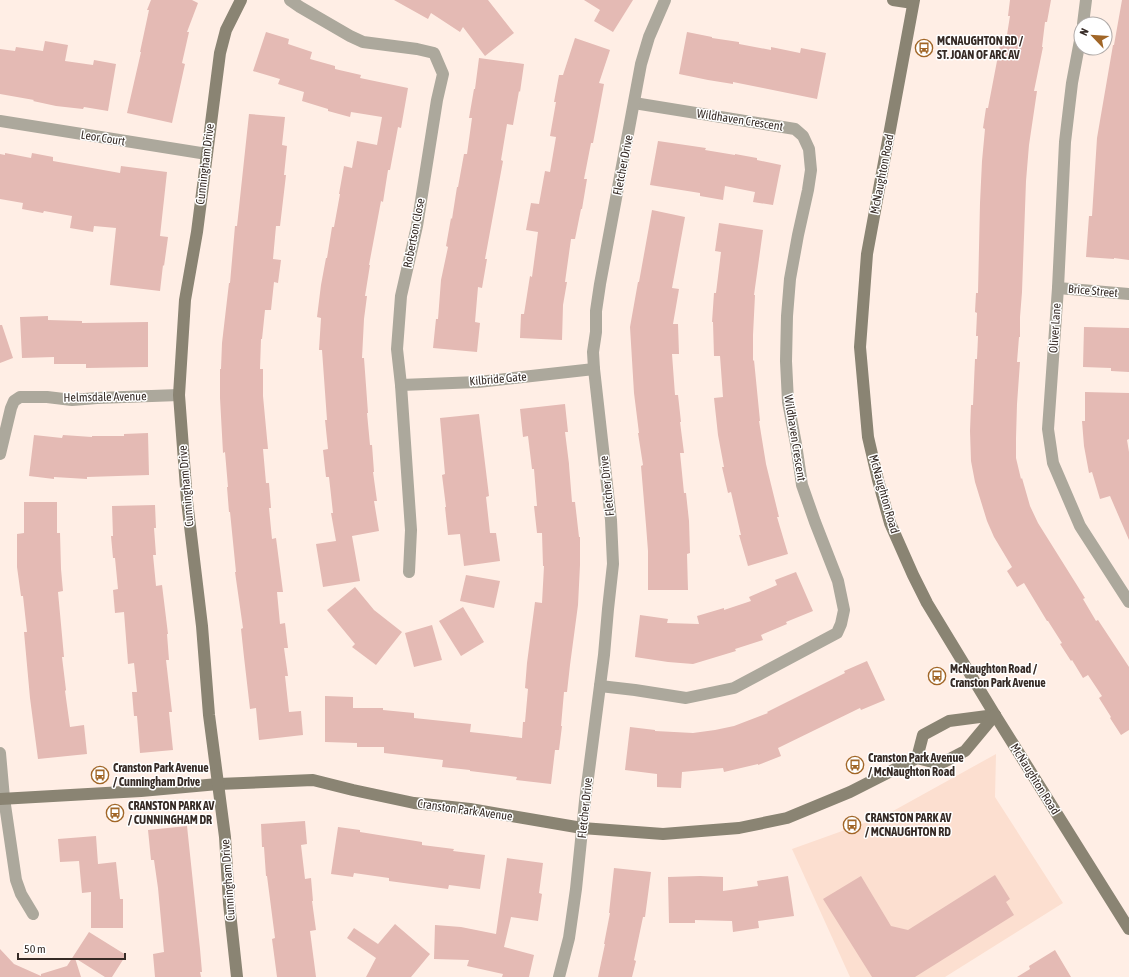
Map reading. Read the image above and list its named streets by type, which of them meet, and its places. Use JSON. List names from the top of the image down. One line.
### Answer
{"streets":{"street":["Wildhaven Crescent","Leor Court","Cunningham Drive","Fletcher Drive","McNaughton Road","Robertson Close","Brice Street","Oliver Lane","Kilbride Gate","Helmsdale Avenue","Cranston Park Avenue"]},"crossings":[["Wildhaven Crescent","Fletcher Drive"],["Leor Court","Cunningham Drive"],["Cunningham Drive","Helmsdale Avenue"],["Cunningham Drive","Cranston Park Avenue"],["Fletcher Drive","Kilbride Gate"],["Fletcher Drive","Cranston Park Avenue"],["Robertson Close","Kilbride Gate"],["Brice Street","Oliver Lane"]],"places":{"bus stop":["MCNAUGHTON RD / ST. JOAN OF ARC AV","McNaughton Road / Cranston Park Avenue","Cranston Park Avenue / McNaughton Road","Cranston Park Avenue / Cunningham Drive","CRANSTON PARK AV / CUNNINGHAM DR","CRANSTON PARK AV / MCNAUGHTON RD"]},"scale_bar":"50 m","north":"top left"}
